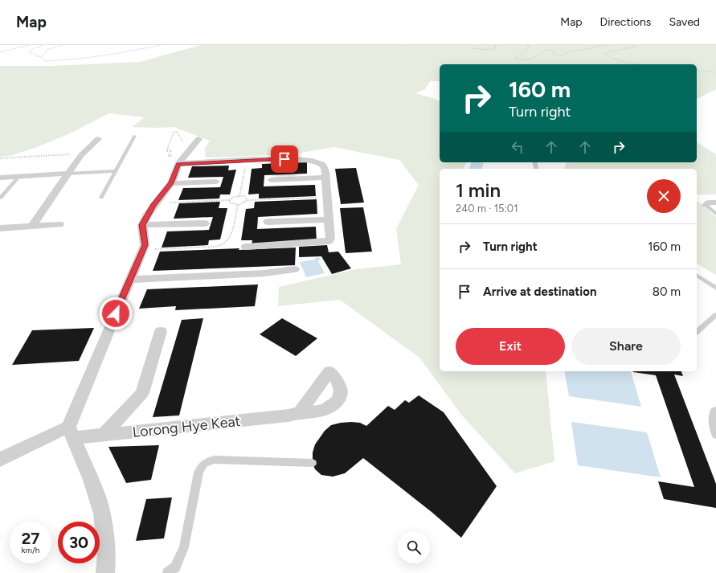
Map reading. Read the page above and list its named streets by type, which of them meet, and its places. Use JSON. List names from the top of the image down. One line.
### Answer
{"streets":{"street":["Lorong Hye Keat"]},"page":{"header":"Map","nav":["Map","Directions","Saved"],"turn":["160 m","Turn right"],"heading":["1 min","240 m · 15:01"],"list":[{"name":"Turn right","value":"160 m"},{"name":"Arrive at destination","value":"80 m"}],"buttons":["Exit","Share"],"speed":"27 km/h","limit":"30"}}
